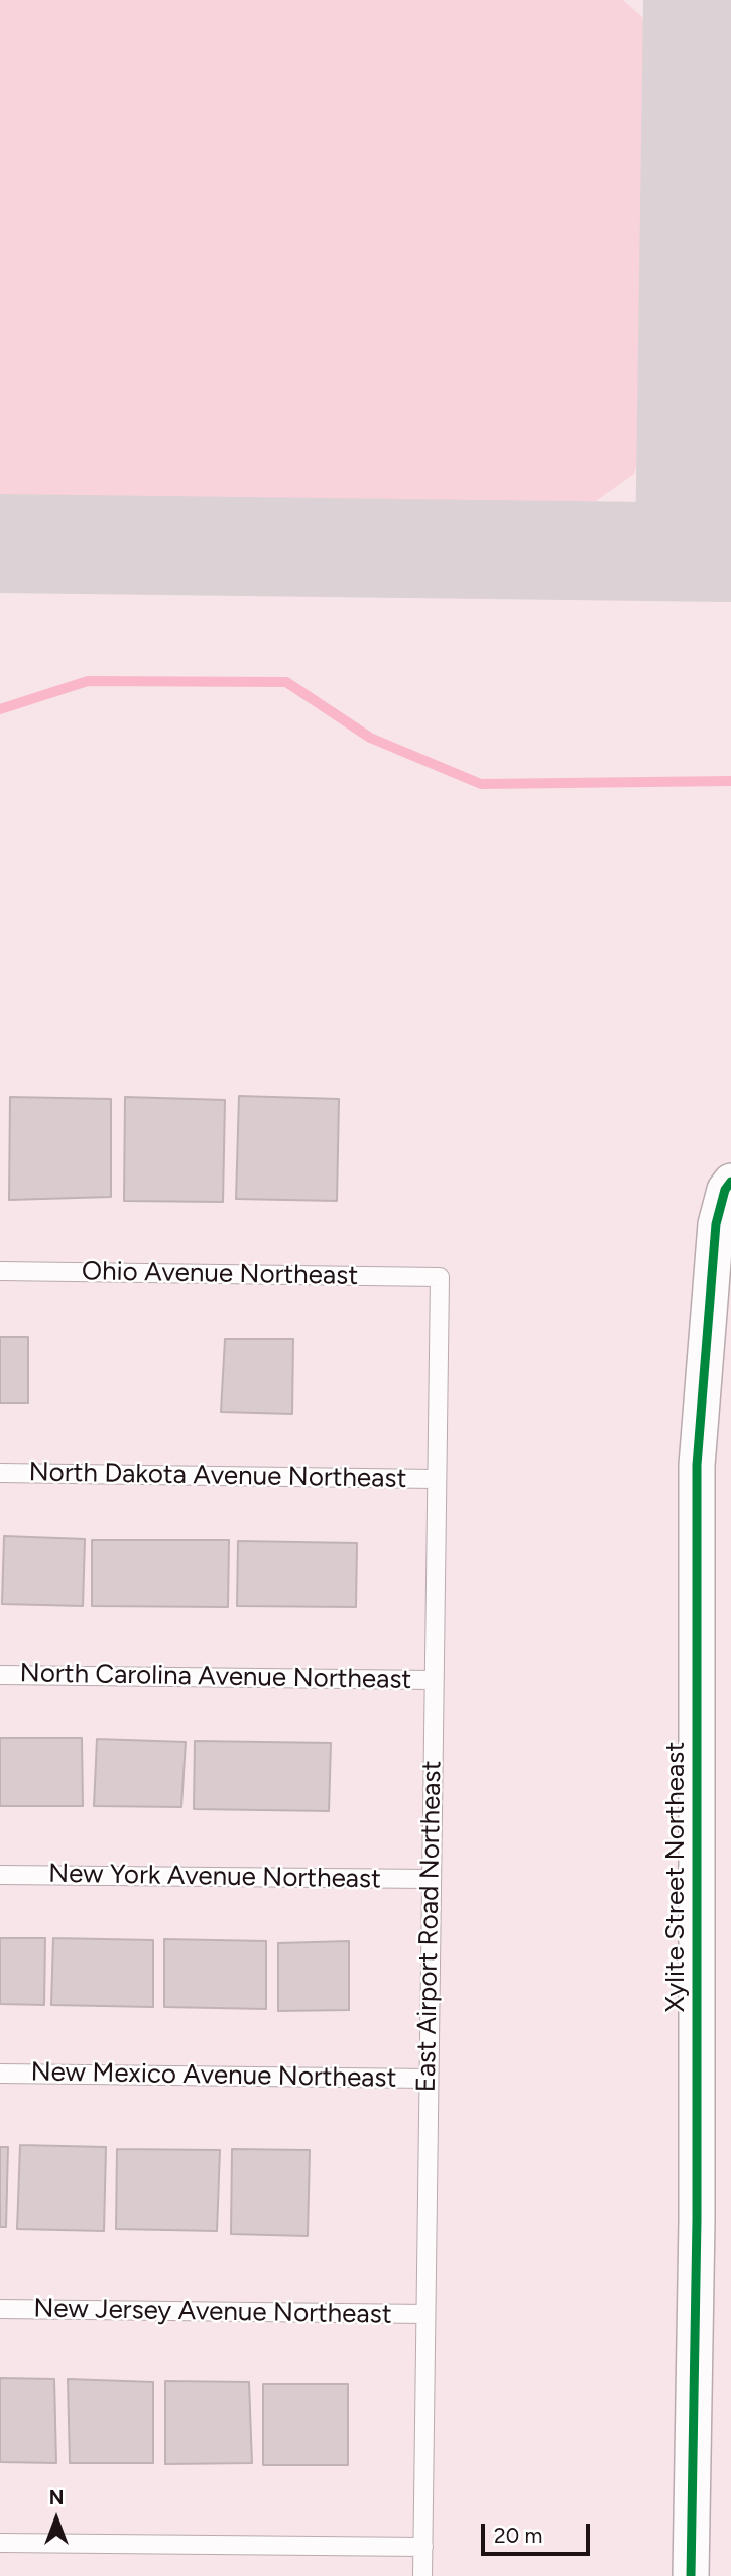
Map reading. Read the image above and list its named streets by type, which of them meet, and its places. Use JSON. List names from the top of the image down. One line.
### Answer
{"streets":{"street":["Xylite Street Northeast"],"lane":["Ohio Avenue Northeast","North Dakota Avenue Northeast","North Carolina Avenue Northeast","New York Avenue Northeast","East Airport Road Northeast","New Mexico Avenue Northeast","New Jersey Avenue Northeast"]},"crossings":[["Ohio Avenue Northeast","East Airport Road Northeast"],["North Dakota Avenue Northeast","East Airport Road Northeast"],["North Carolina Avenue Northeast","East Airport Road Northeast"],["New York Avenue Northeast","East Airport Road Northeast"],["East Airport Road Northeast","New Mexico Avenue Northeast"],["East Airport Road Northeast","New Jersey Avenue Northeast"]],"scale_bar":"20 m","north":"top"}
